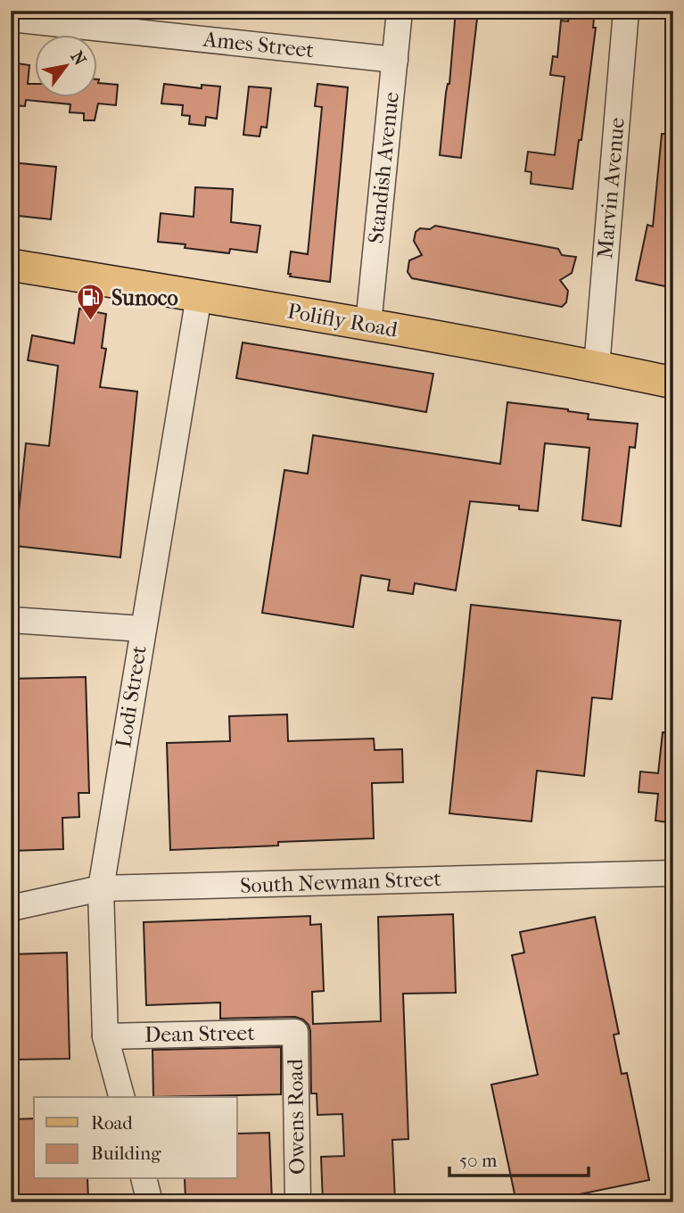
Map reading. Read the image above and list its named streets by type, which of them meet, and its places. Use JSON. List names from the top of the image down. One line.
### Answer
{"streets":{"main road":["Polifly Road"],"street":["Ames Street","Standish Avenue","Marvin Avenue","Lodi Street","South Newman Street","Dean Street","Owens Road"]},"crossings":[["Ames Street","Standish Avenue"],["Standish Avenue","Polifly Road"],["Marvin Avenue","Polifly Road"],["Polifly Road","Lodi Street"],["Lodi Street","South Newman Street"],["Lodi Street","Dean Street"],["Dean Street","Owens Road"]],"places":{"fuel station":["Sunoco"]},"legend":["Road","Building"],"scale_bar":"50 m","north":"top right"}
